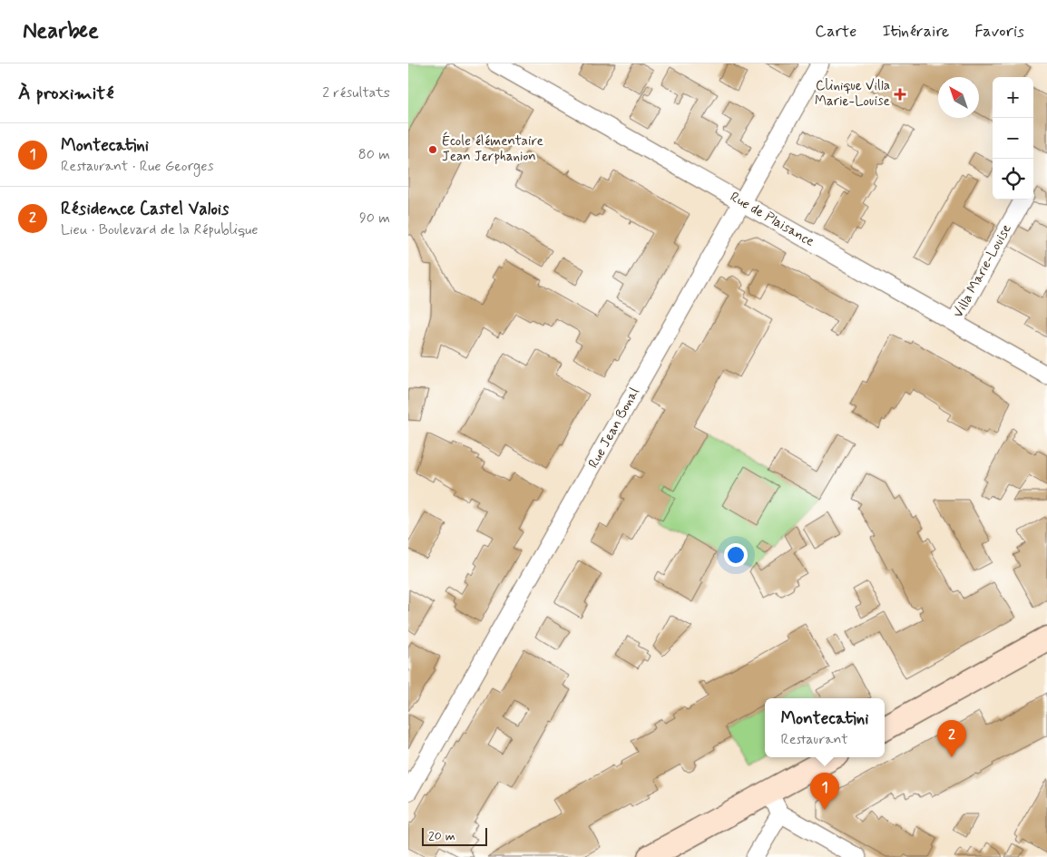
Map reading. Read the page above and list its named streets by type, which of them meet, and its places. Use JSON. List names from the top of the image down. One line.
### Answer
{"streets":{"street":["Rue de Plaisance","Villa Marie-Louise","Rue Jean Bonal"]},"crossings":[["Rue de Plaisance","Villa Marie-Louise"],["Rue de Plaisance","Rue Jean Bonal"]],"places":{"health":["Clinique Villa Marie-Louise"],"other":["École élémentaire Jean Jerphanion"]},"scale_bar":"20 m","north":"top left","page":{"header":"Nearbee","nav":["Carte","Itinéraire","Favoris"],"heading":["À proximité","2 résultats"],"map_buttons":["+","−"],"list":[{"mark":"1","name":"Montecatini","note":"Restaurant · Rue Georges","value":"80 m"},{"mark":"2","name":"Résidence Castel Valois","note":"Lieu · Boulevard de la République","value":"90 m"}],"popup":["Montecatini","Restaurant"],"pins":["2","1"],"scale":"20 m"}}
